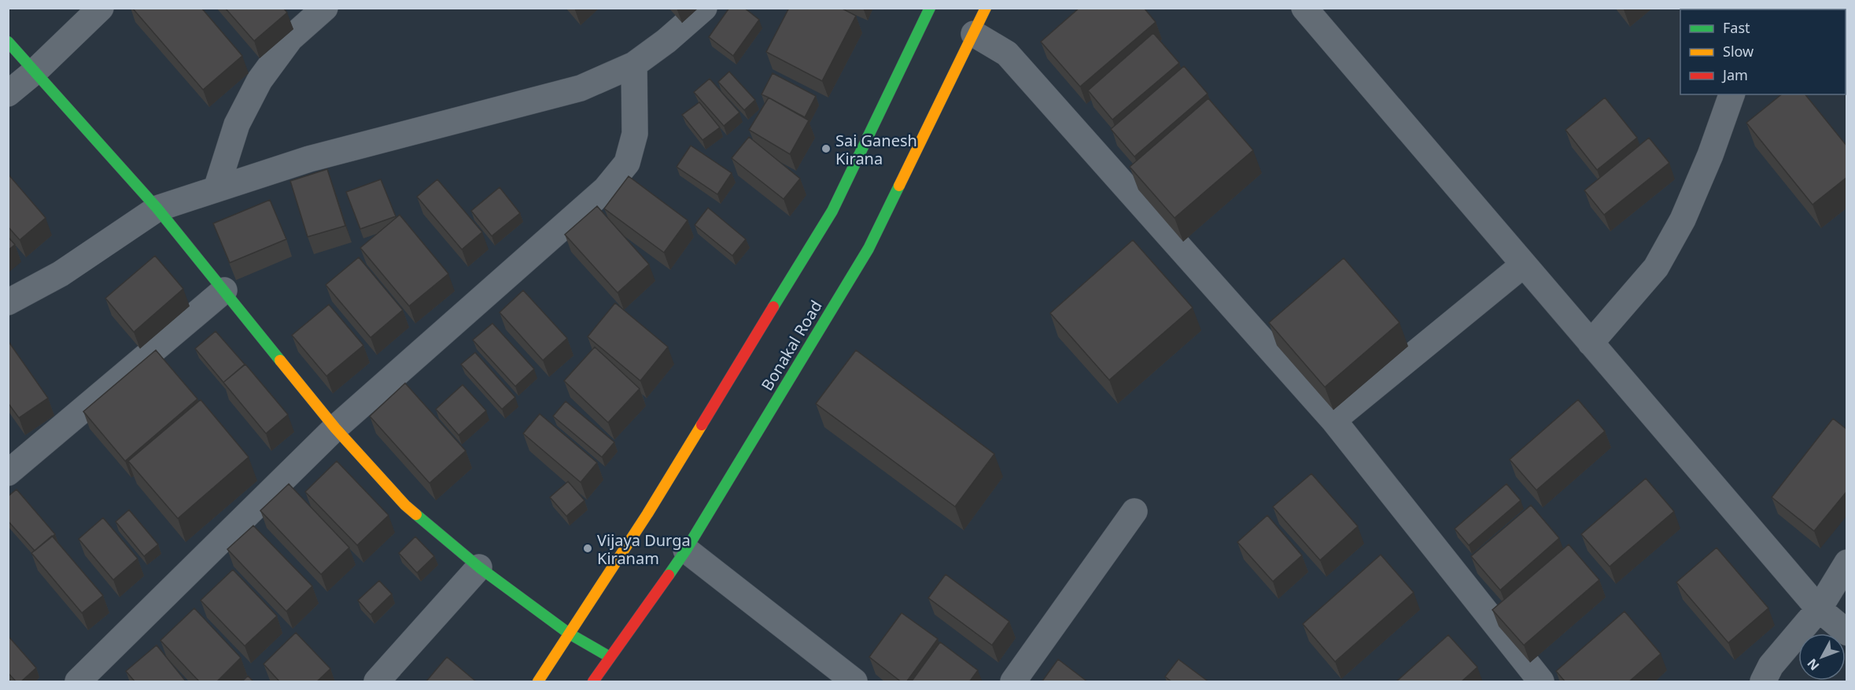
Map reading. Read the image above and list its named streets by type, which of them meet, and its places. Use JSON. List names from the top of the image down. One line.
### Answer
{"streets":{"main road":["Bonakal Road"]},"places":["Sai Ganesh Kirana","Vijaya Durga Kiranam"],"legend":["Fast","Slow","Jam"],"north":"bottom left"}
